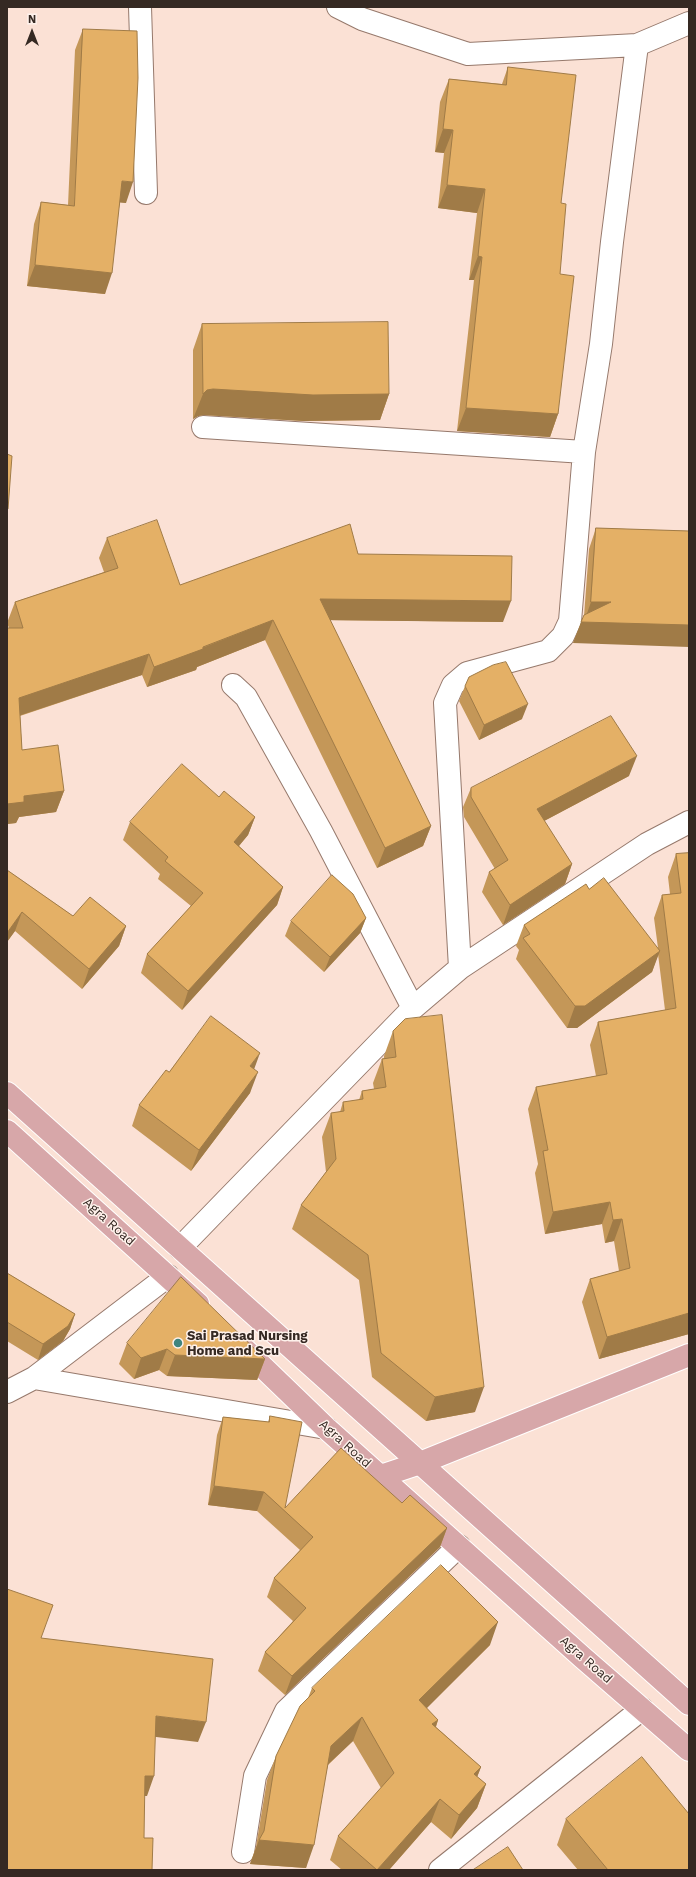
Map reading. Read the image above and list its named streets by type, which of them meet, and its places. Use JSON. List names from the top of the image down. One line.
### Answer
{"streets":{"main road":["Agra Road"]},"places":["Sai Prasad Nursing Home and Scu"],"north":"top"}
